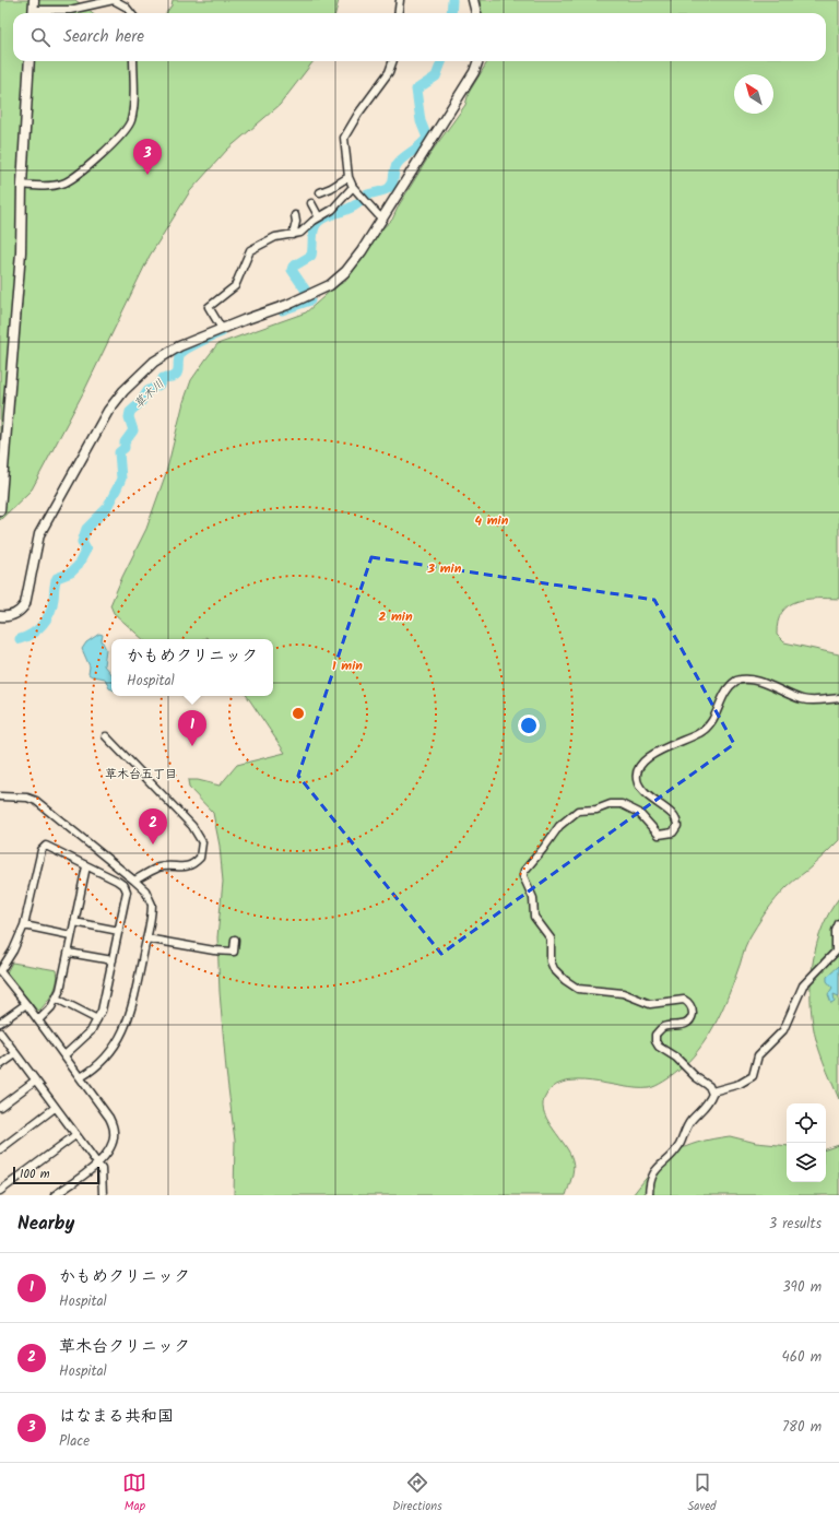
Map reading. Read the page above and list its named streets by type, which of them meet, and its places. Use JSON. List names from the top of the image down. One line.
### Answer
{"districts":["草木台五丁目"],"water":["草木川"],"scale_bar":"100 m","north":"top left","page":{"search":"Search here","pins":["3","1","2"],"popup":["かもめクリニック","Hospital"],"scale":"100 m","heading":["Nearby","3 results"],"list":[{"mark":"1","name":"かもめクリニック","note":"Hospital","value":"390 m"},{"mark":"2","name":"草木台クリニック","note":"Hospital","value":"460 m"},{"mark":"3","name":"はなまる共和国","note":"Place","value":"780 m"}],"nav":["Map","Directions","Saved"]},"rings":["4 min","3 min","2 min","1 min"]}
